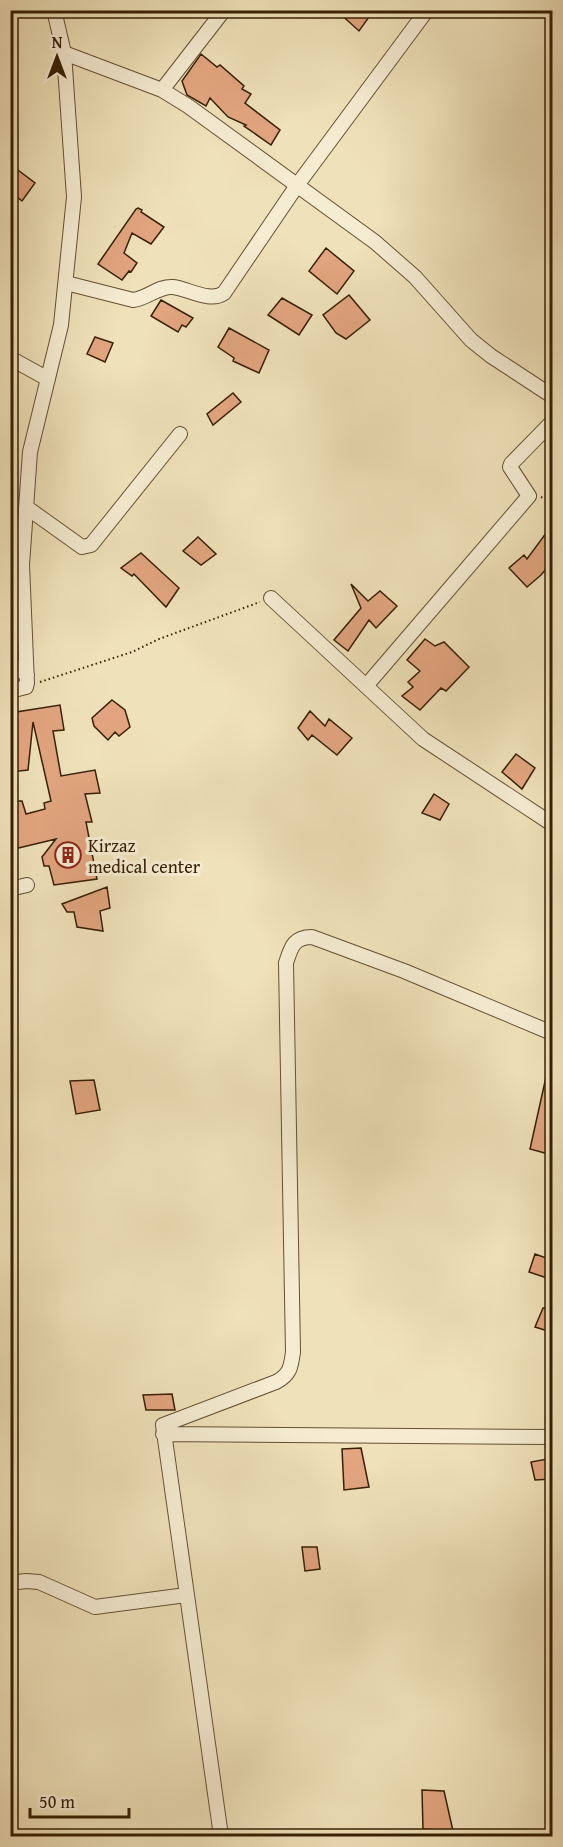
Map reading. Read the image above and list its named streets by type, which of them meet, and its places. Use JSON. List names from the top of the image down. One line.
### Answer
{"places":{"building":["Kirzaz medical center"]},"scale_bar":"50 m","north":"top"}
